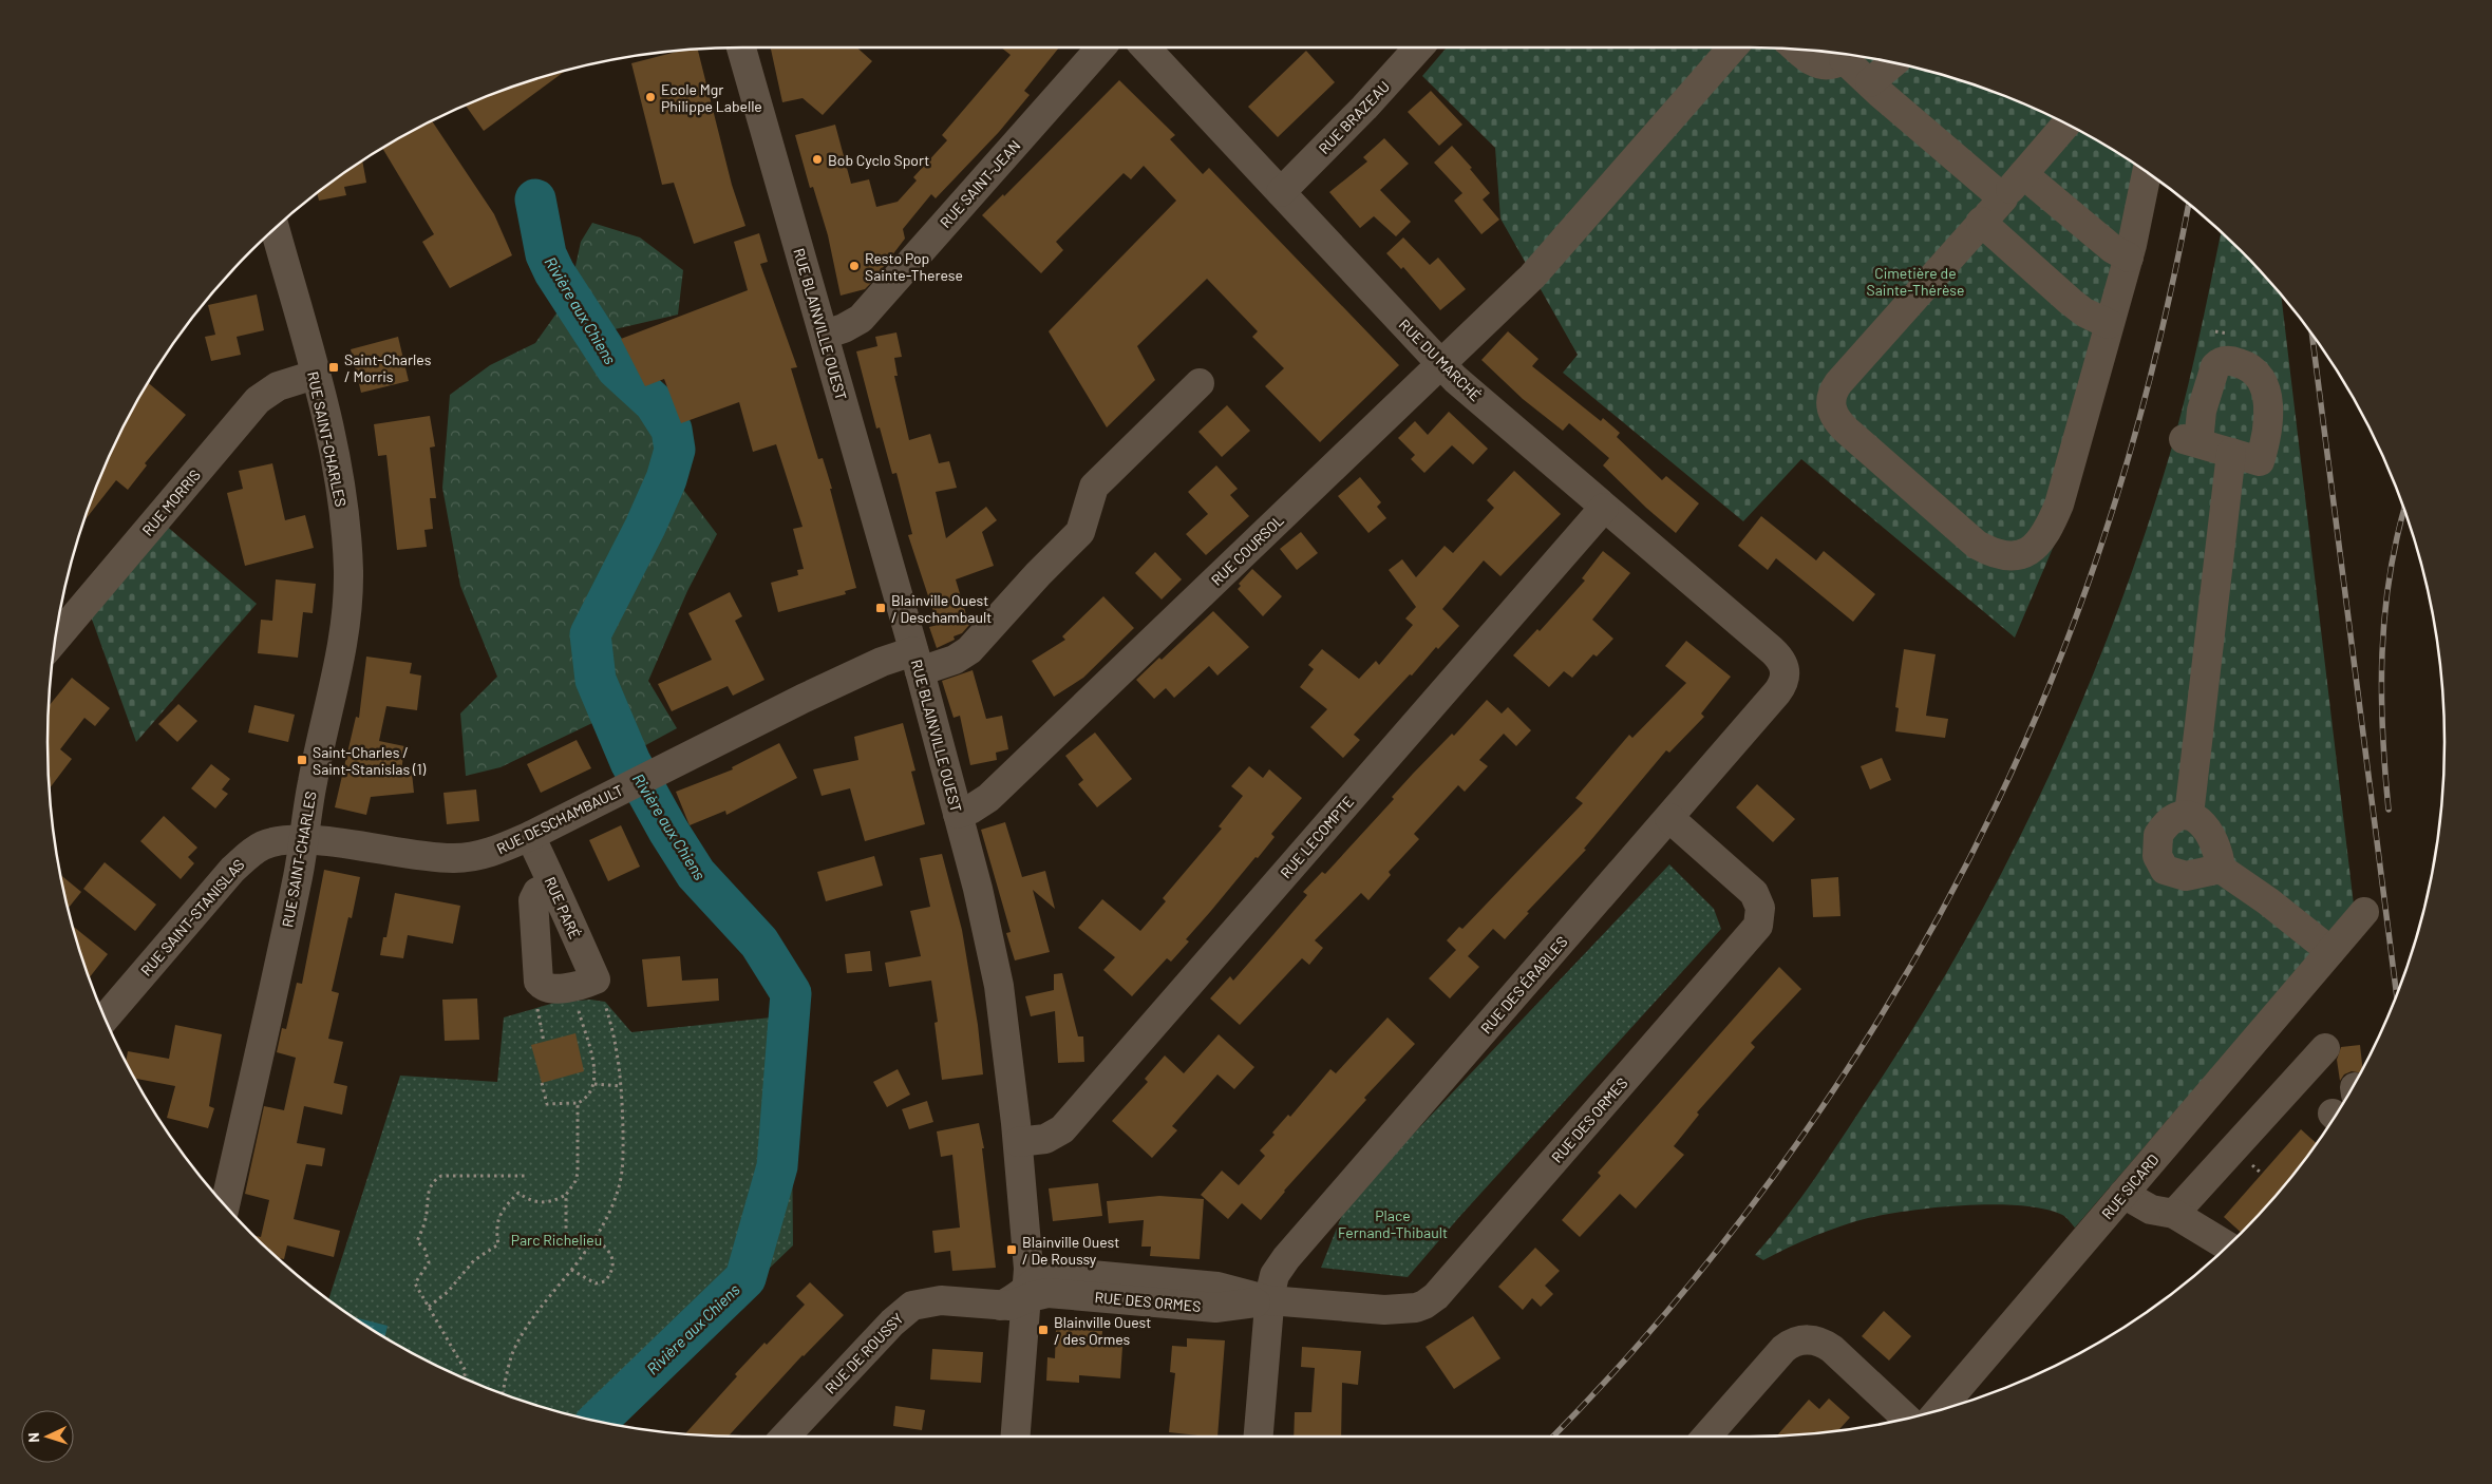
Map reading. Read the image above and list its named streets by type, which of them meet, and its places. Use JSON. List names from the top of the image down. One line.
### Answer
{"streets":{"street":["RUE BRAZEAU","RUE SAINT-JEAN","RUE BLAINVILLE OUEST","RUE DU MARCHÉ","RUE SAINT-CHARLES","RUE MORRIS","RUE COURSOL","RUE DESCHAMBAULT","RUE LECOMPTE","RUE PARÉ","RUE SAINT-STANISLAS","RUE DES ÉRABLES","RUE DES ORMES","RUE SICARD","RUE DE ROUSSY"]},"crossings":[["RUE BRAZEAU","RUE DU MARCHÉ"],["RUE SAINT-JEAN","RUE BLAINVILLE OUEST"],["RUE BLAINVILLE OUEST","RUE COURSOL"],["RUE BLAINVILLE OUEST","RUE DESCHAMBAULT"],["RUE BLAINVILLE OUEST","RUE LECOMPTE"],["RUE BLAINVILLE OUEST","RUE DES ORMES"],["RUE BLAINVILLE OUEST","RUE DE ROUSSY"],["RUE DU MARCHÉ","RUE COURSOL"],["RUE DU MARCHÉ","RUE LECOMPTE"],["RUE DU MARCHÉ","RUE DES ÉRABLES"],["RUE SAINT-CHARLES","RUE MORRIS"],["RUE SAINT-CHARLES","RUE DESCHAMBAULT"],["RUE SAINT-CHARLES","RUE SAINT-STANISLAS"],["RUE DESCHAMBAULT","RUE PARÉ"],["RUE DESCHAMBAULT","RUE SAINT-STANISLAS"],["RUE DES ÉRABLES","RUE DES ORMES"],["RUE DES ORMES","RUE DE ROUSSY"]],"water":["Rivière aux Chiens"],"parks":["Cimetière de Sainte-Thérèse","Place Fernand-Thibault","Parc Richelieu"],"places":{"other":["Ecole Mgr Philippe Labelle","Bob Cyclo Sport","Resto Pop Sainte-Therese"],"transit":["Saint-Charles / Morris","Blainville Ouest / Deschambault","Saint-Charles / Saint-Stanislas (1)","Blainville Ouest / De Roussy","Blainville Ouest / des Ormes"]},"north":"left"}
